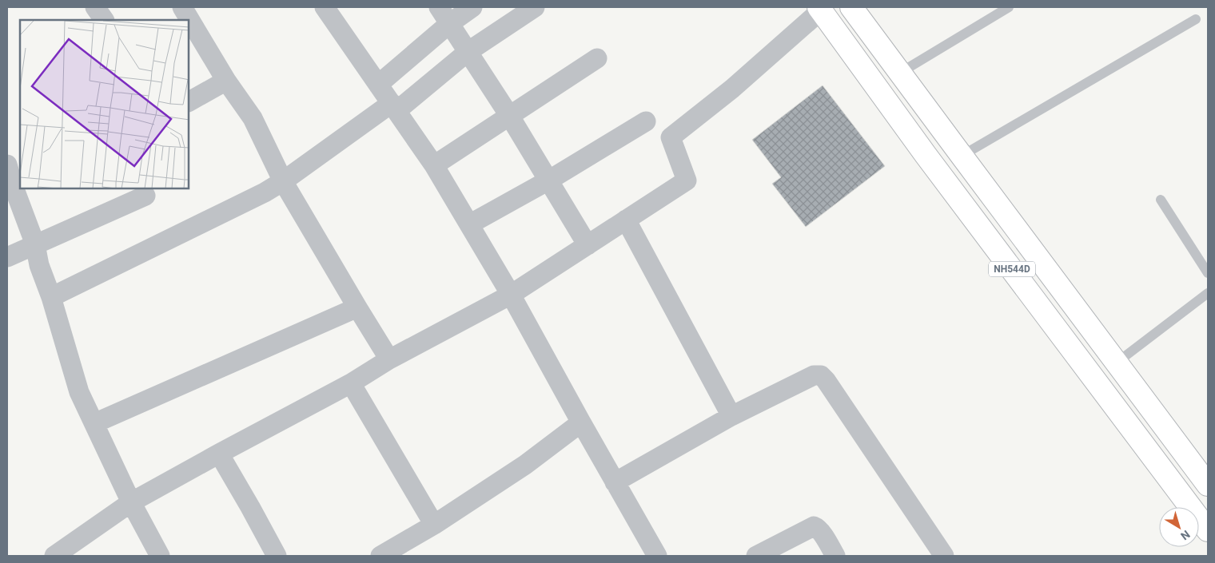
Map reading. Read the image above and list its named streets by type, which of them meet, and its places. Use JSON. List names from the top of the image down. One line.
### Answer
{"streets":{"highway":["NH544D"]},"north":"bottom right"}
